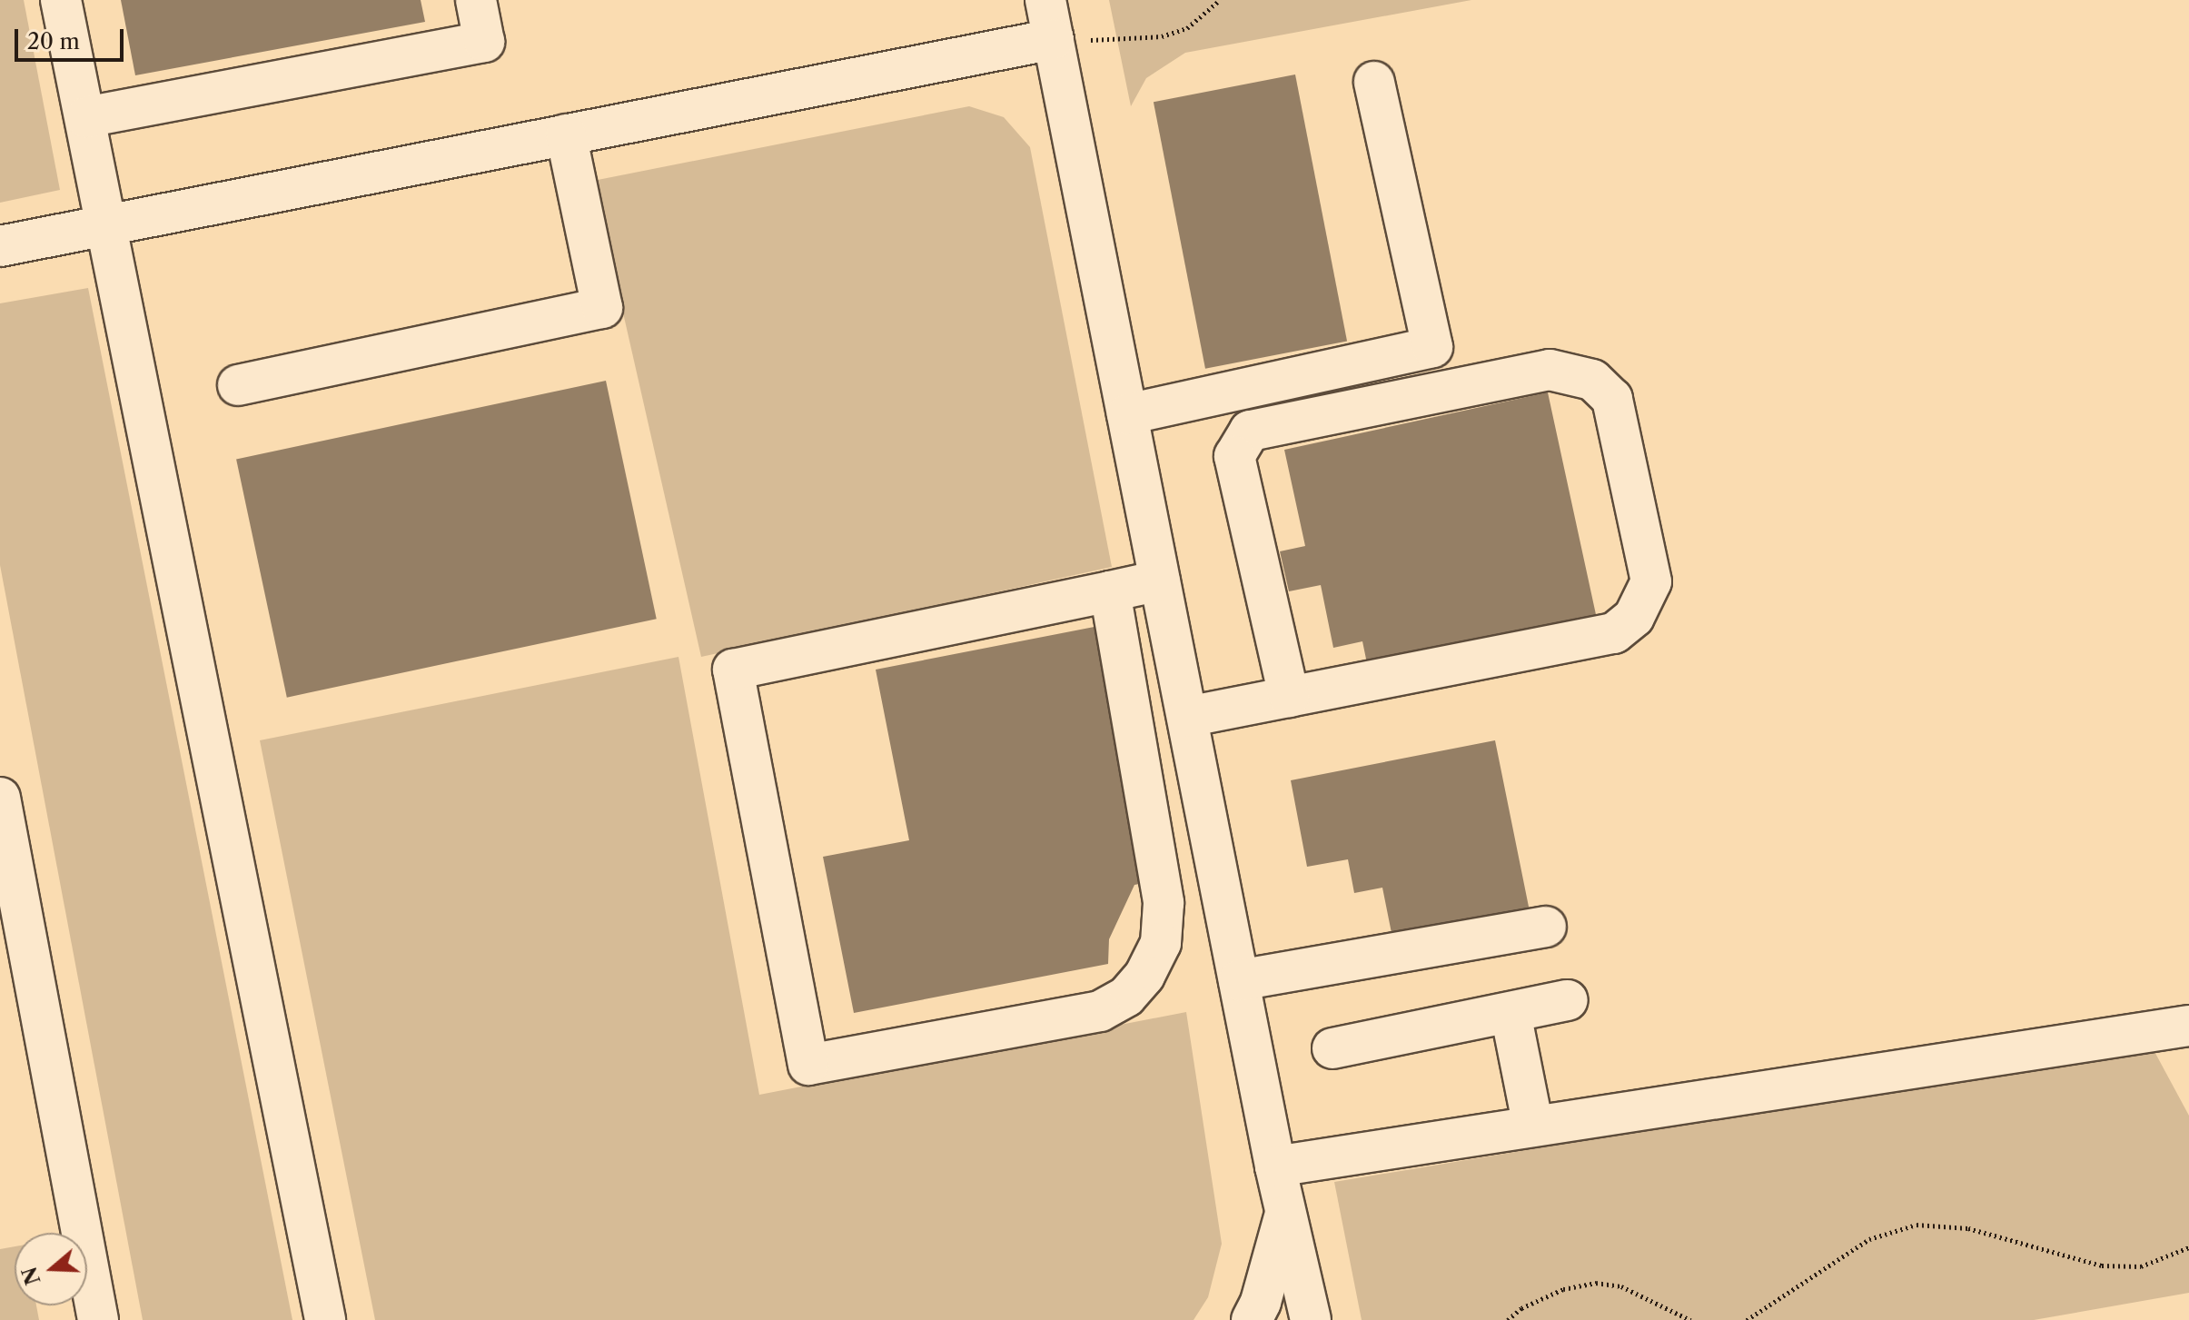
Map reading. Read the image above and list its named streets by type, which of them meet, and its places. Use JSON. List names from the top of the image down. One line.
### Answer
{"scale_bar":"20 m","north":"left"}
